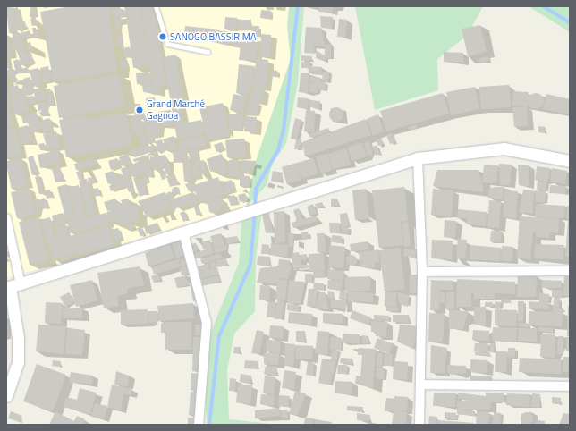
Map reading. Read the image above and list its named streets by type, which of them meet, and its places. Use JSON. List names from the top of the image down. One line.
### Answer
{"places":["SANOGO BASSIRIMA","Grand Marché Gagnoa"]}
